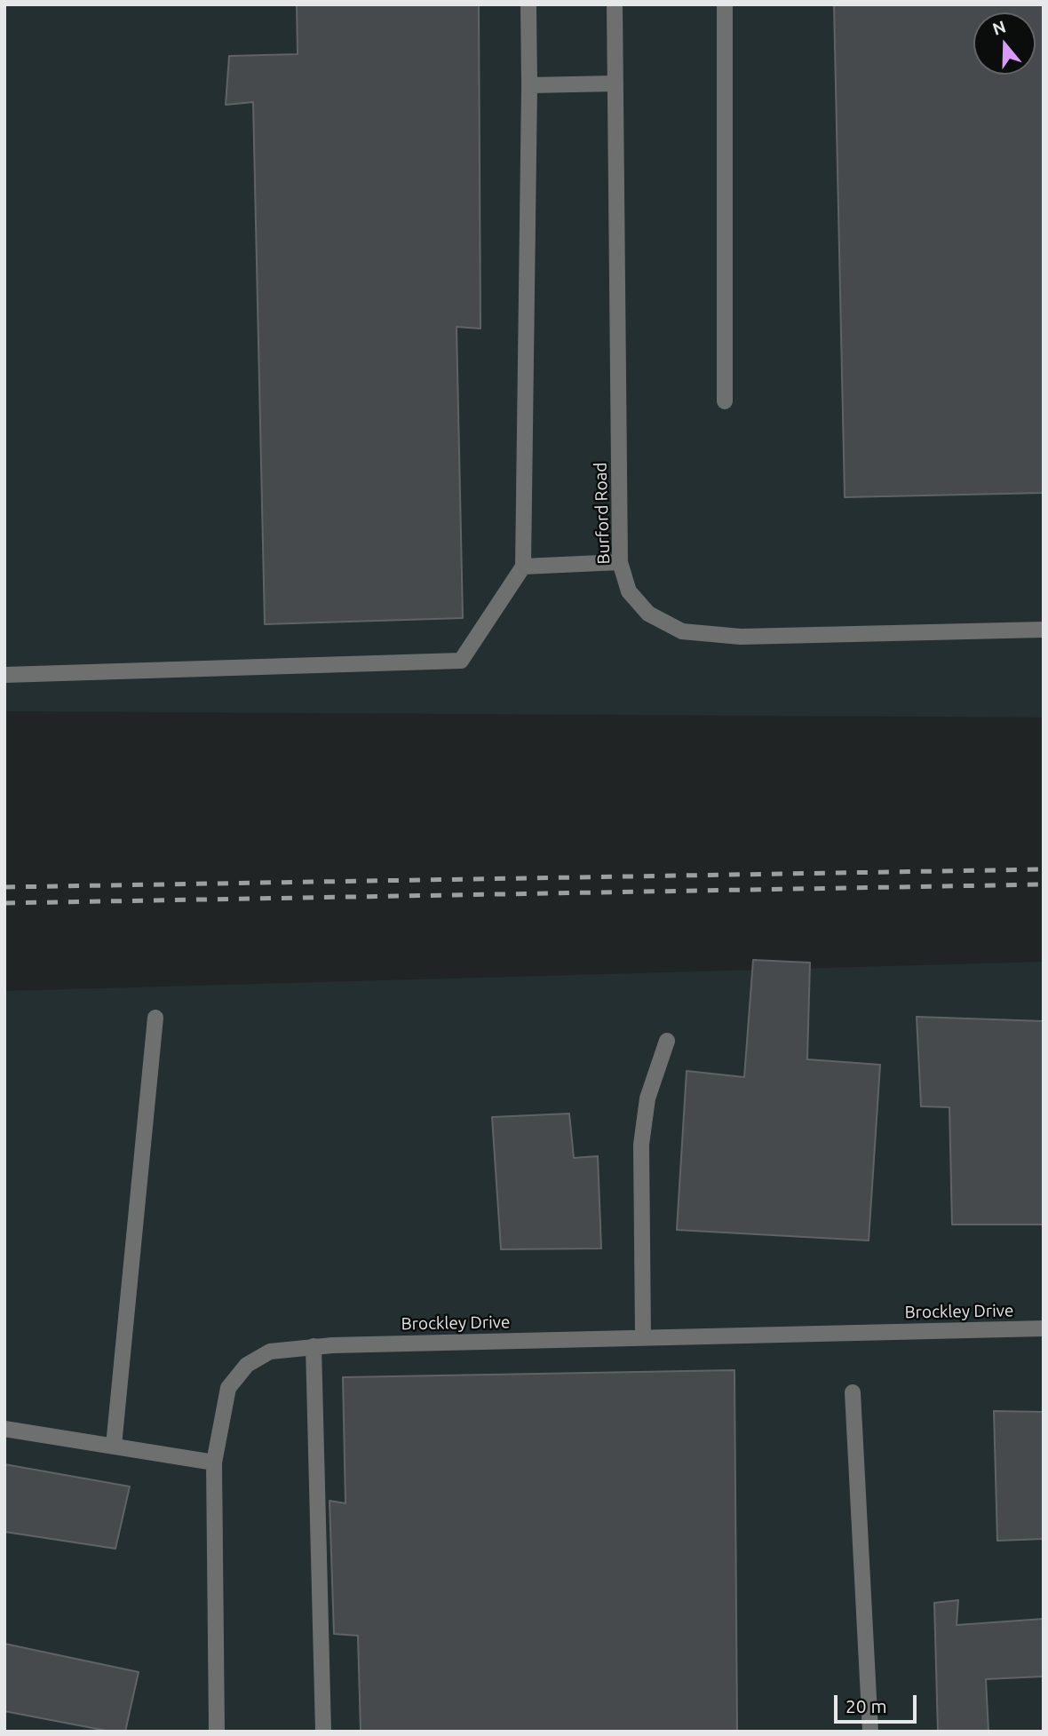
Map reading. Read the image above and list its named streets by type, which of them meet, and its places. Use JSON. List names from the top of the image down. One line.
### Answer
{"streets":{"street":["Burford Road","Brockley Drive"]},"scale_bar":"20 m","north":"top"}
